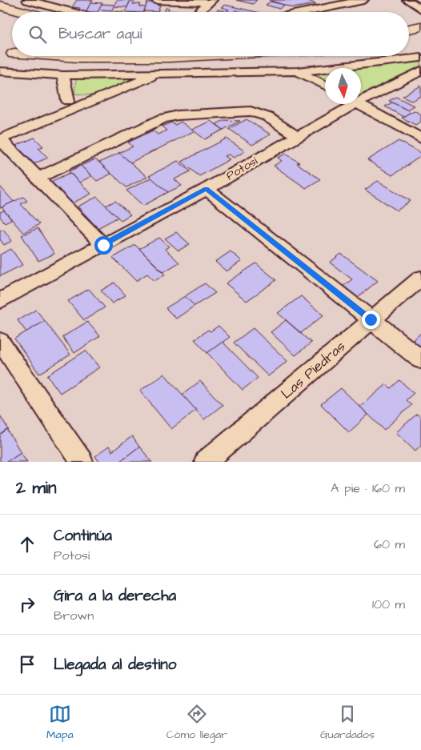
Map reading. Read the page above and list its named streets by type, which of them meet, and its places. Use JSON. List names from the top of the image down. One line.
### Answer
{"streets":{"street":["Potosí","Las Piedras"]},"north":"bottom","page":{"search":"Buscar aquí","heading":["2 min","A pie · 160 m"],"list":[["Continúa","Potosí","60 m"],["Gira a la derecha","Brown","100 m"],"Llegada al destino"],"nav":["Mapa","Cómo llegar","Guardados"]}}
